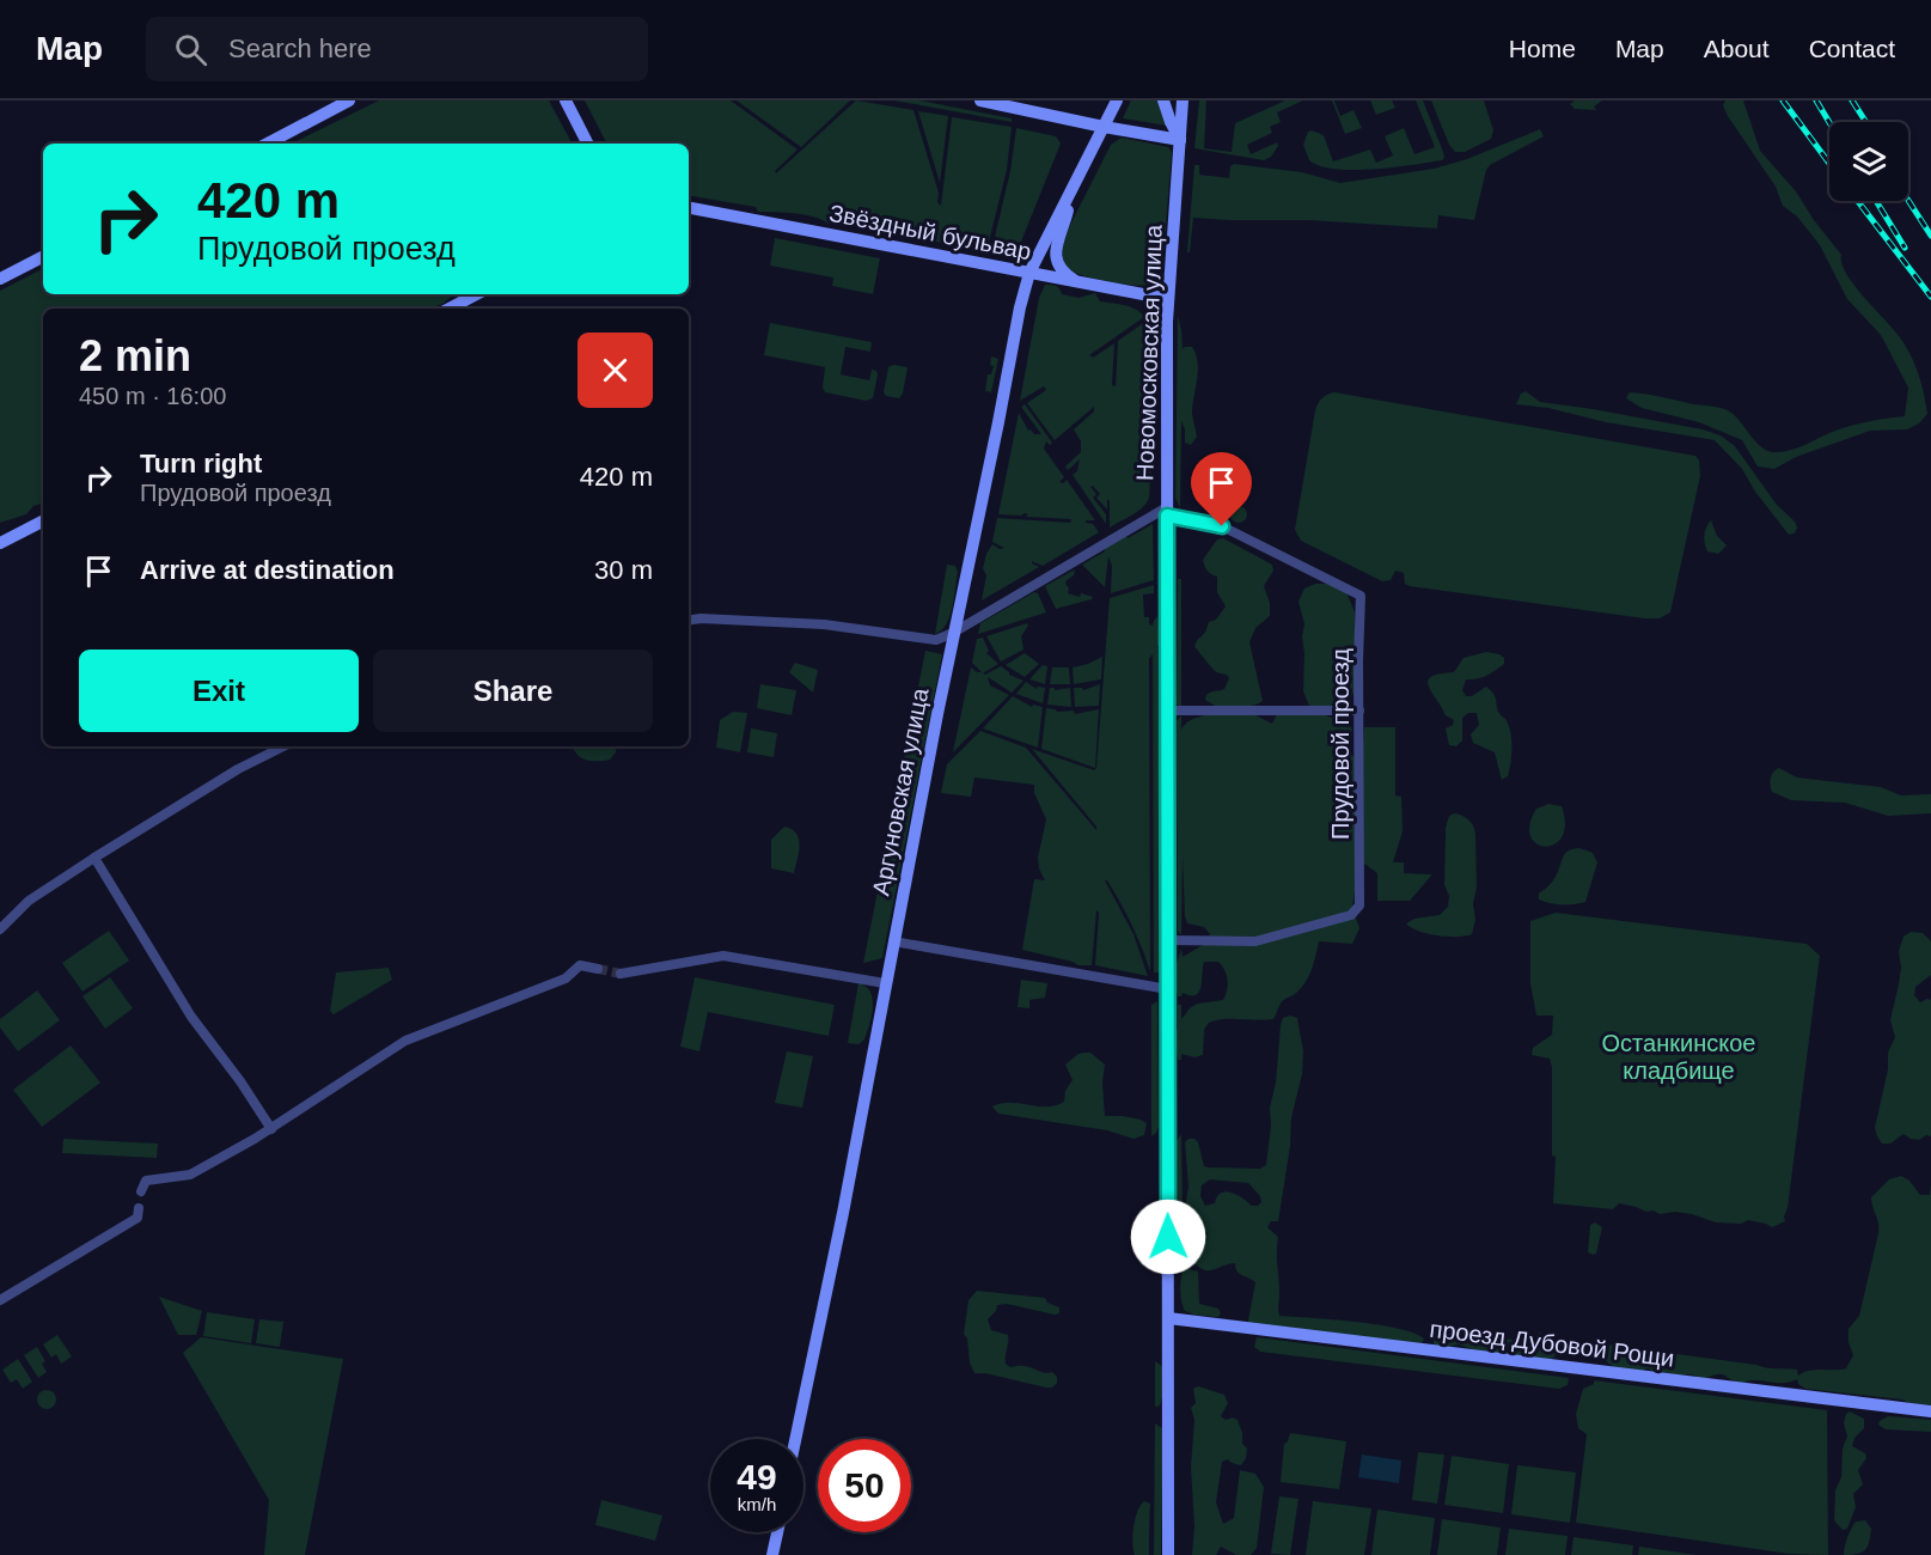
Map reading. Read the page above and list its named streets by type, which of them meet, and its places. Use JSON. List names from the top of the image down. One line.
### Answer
{"streets":{"main road":["Звёздный бульвар","Новомосковская улица","Аргуновская улица","проезд Дубовой Рощи"],"street":["Прудовой проезд"]},"crossings":[["Звёздный бульвар","Новомосковская улица"],["Звёздный бульвар","Аргуновская улица"],["Новомосковская улица","Прудовой проезд"],["Новомосковская улица","проезд Дубовой Рощи"]],"parks":["Останкинское кладбище"],"page":{"header":"Map","search":"Search here","nav":["Home","Map","About","Contact"],"turn":["420 m","Прудовой проезд"],"heading":["2 min","450 m · 16:00"],"list":[{"name":"Turn right","note":"Прудовой проезд","value":"420 m"},{"name":"Arrive at destination","value":"30 m"}],"buttons":["Exit","Share"],"speed":"49 km/h","limit":"50"}}
